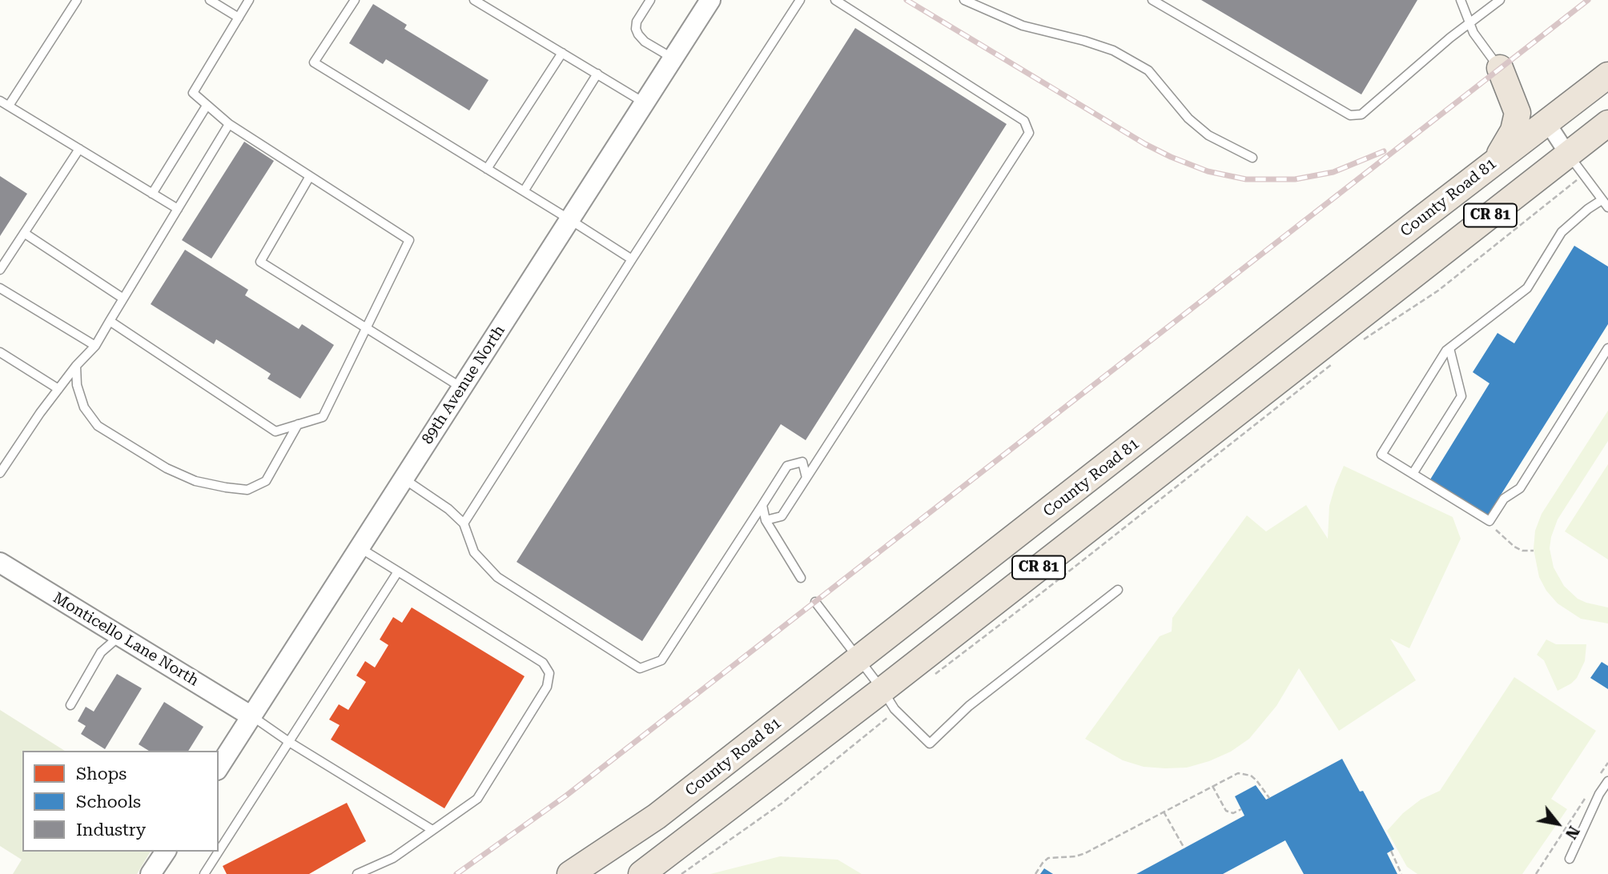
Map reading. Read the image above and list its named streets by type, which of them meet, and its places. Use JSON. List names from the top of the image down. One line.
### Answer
{"streets":{"highway":["County Road 81","CR 81"],"street":["89th Avenue North","Monticello Lane North"]},"crossings":[["89th Avenue North","Monticello Lane North"]],"legend":["Shops","Schools","Industry"],"north":"bottom right"}
